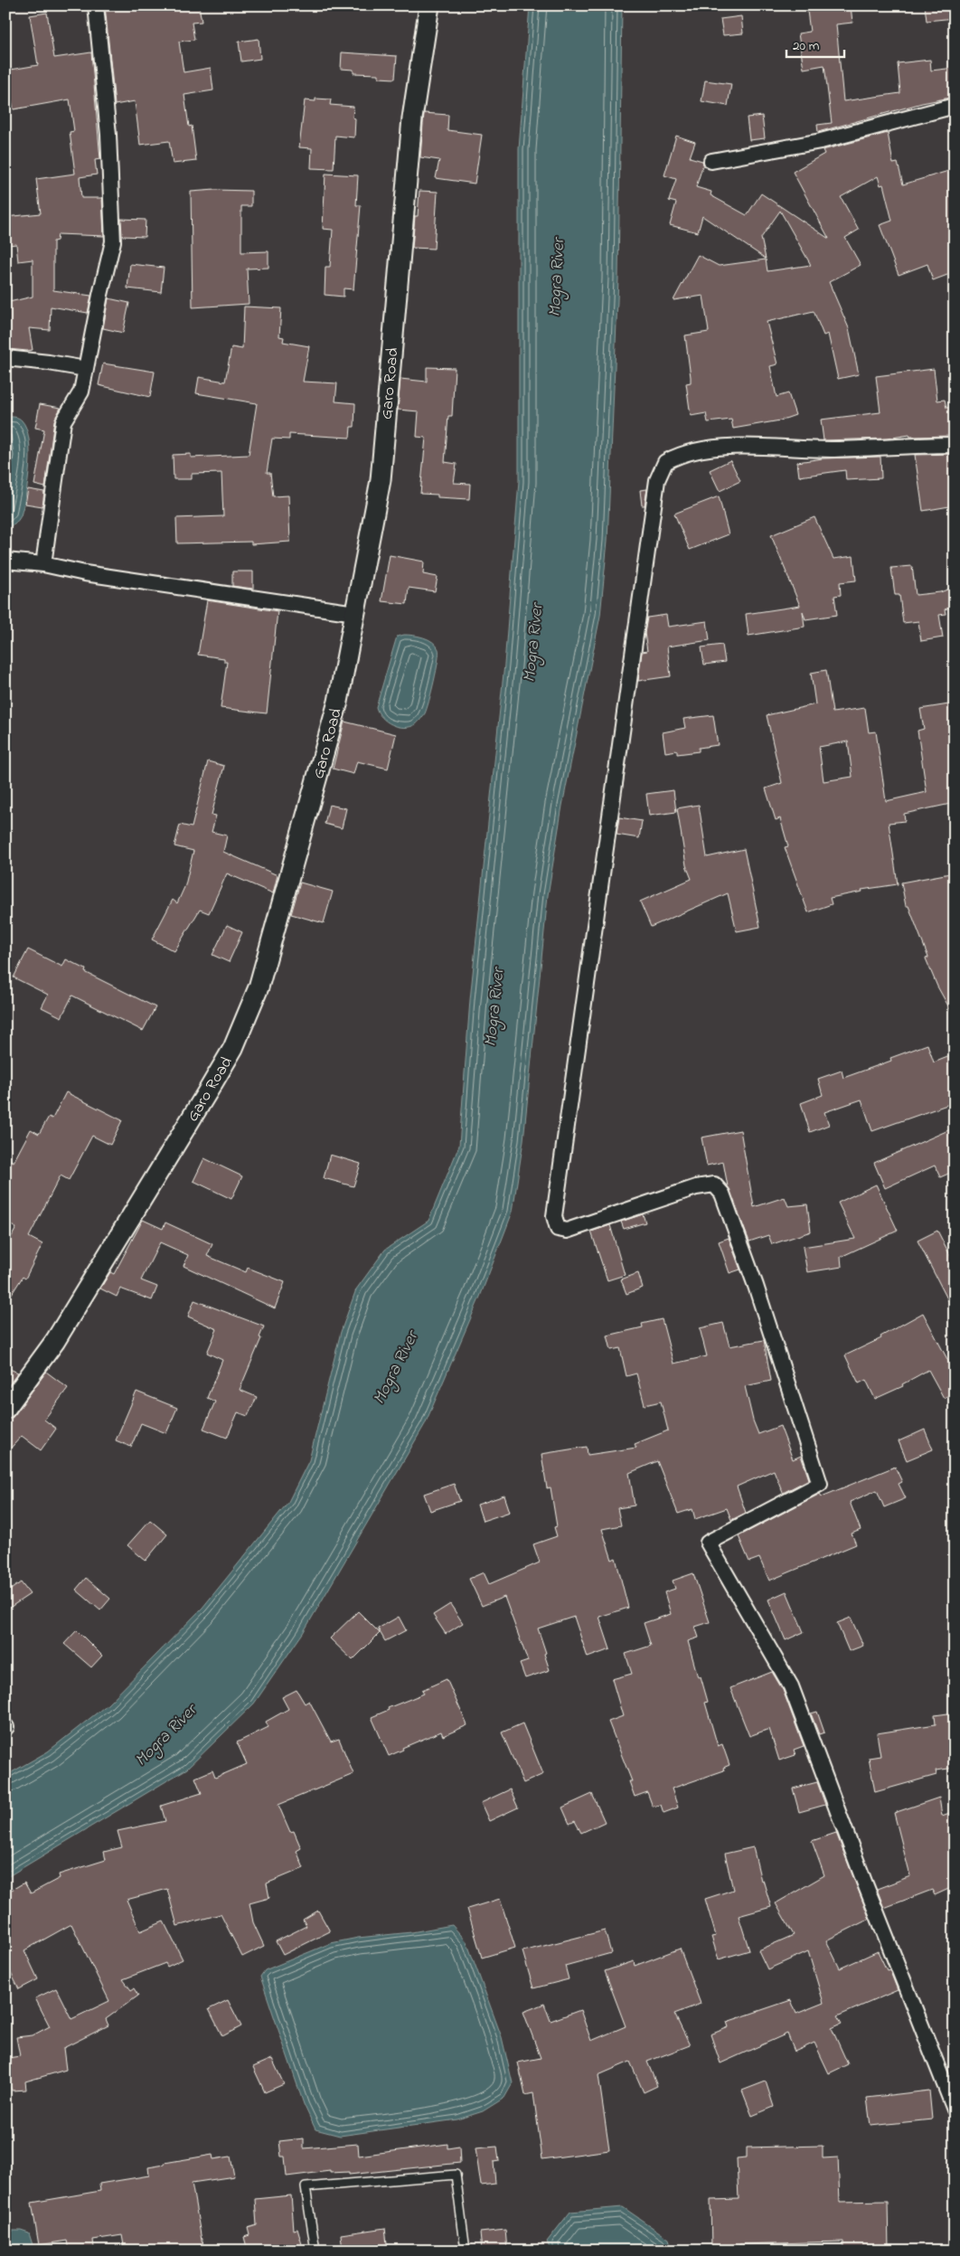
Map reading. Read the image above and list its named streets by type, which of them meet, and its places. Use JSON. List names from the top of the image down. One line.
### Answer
{"streets":{"street":["Garo Road"]},"water":["Mogra River"],"scale_bar":"20 m"}
